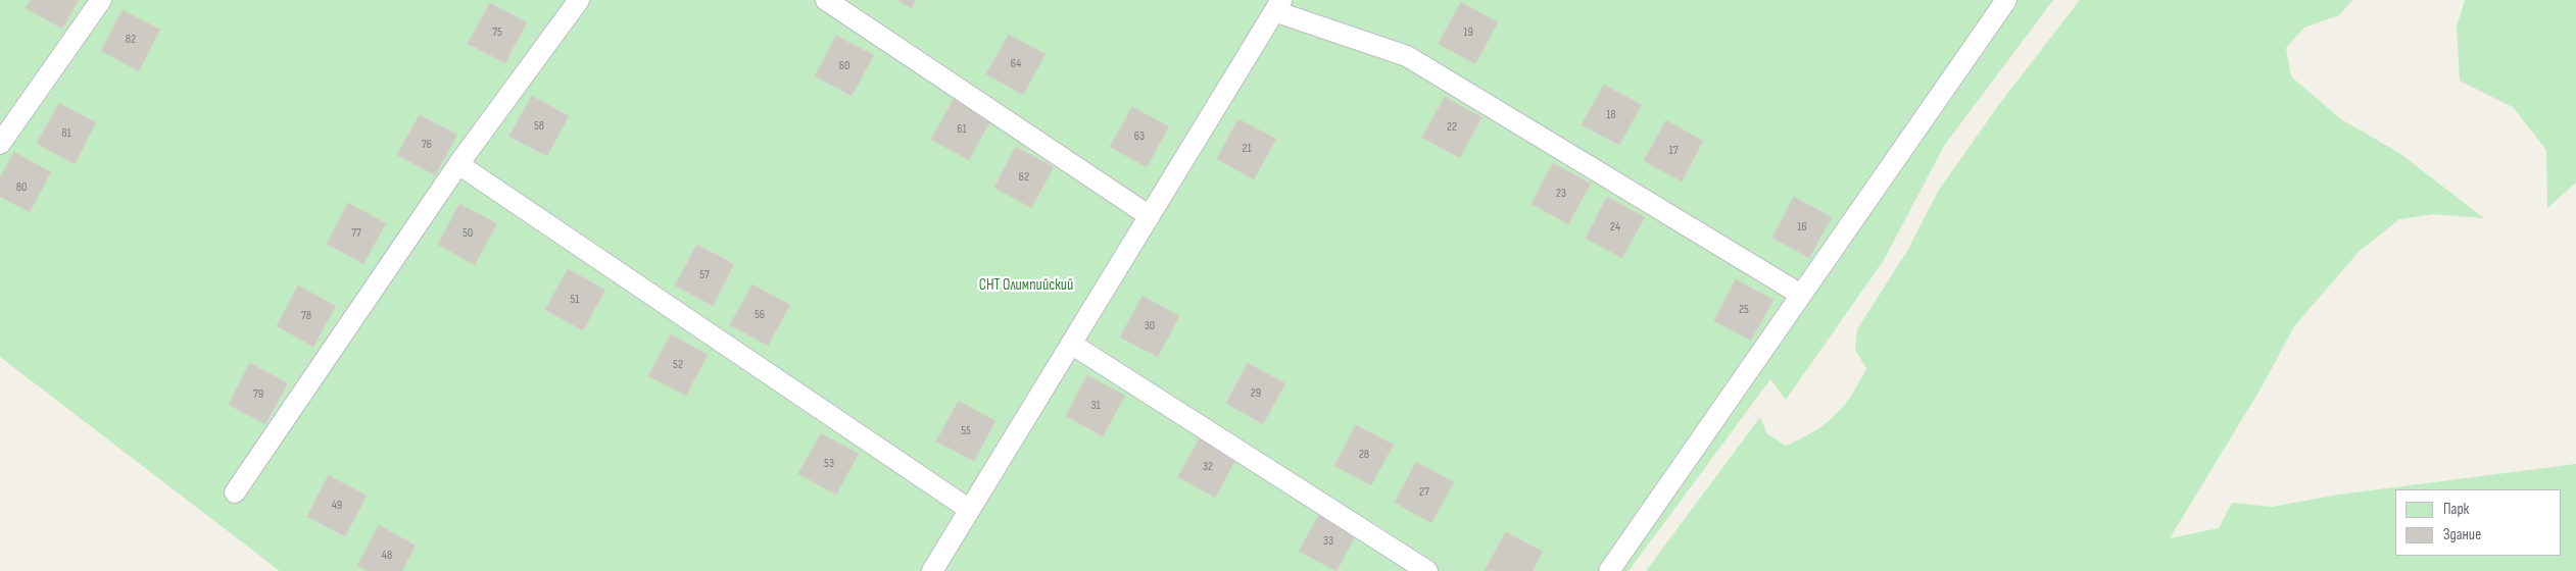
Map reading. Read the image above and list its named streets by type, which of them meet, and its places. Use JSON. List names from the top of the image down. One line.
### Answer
{"parks":["СНТ Олимпийский"],"house_numbers":["75","19","82","64","60","18","58","22","61","81","63","76","21","17","62","80","23","24","16","77","50","57","51","25","56","78","30","52","29","79","31","55","28","53","32","27","49","33","48"],"legend":["Парк","Здание"]}
